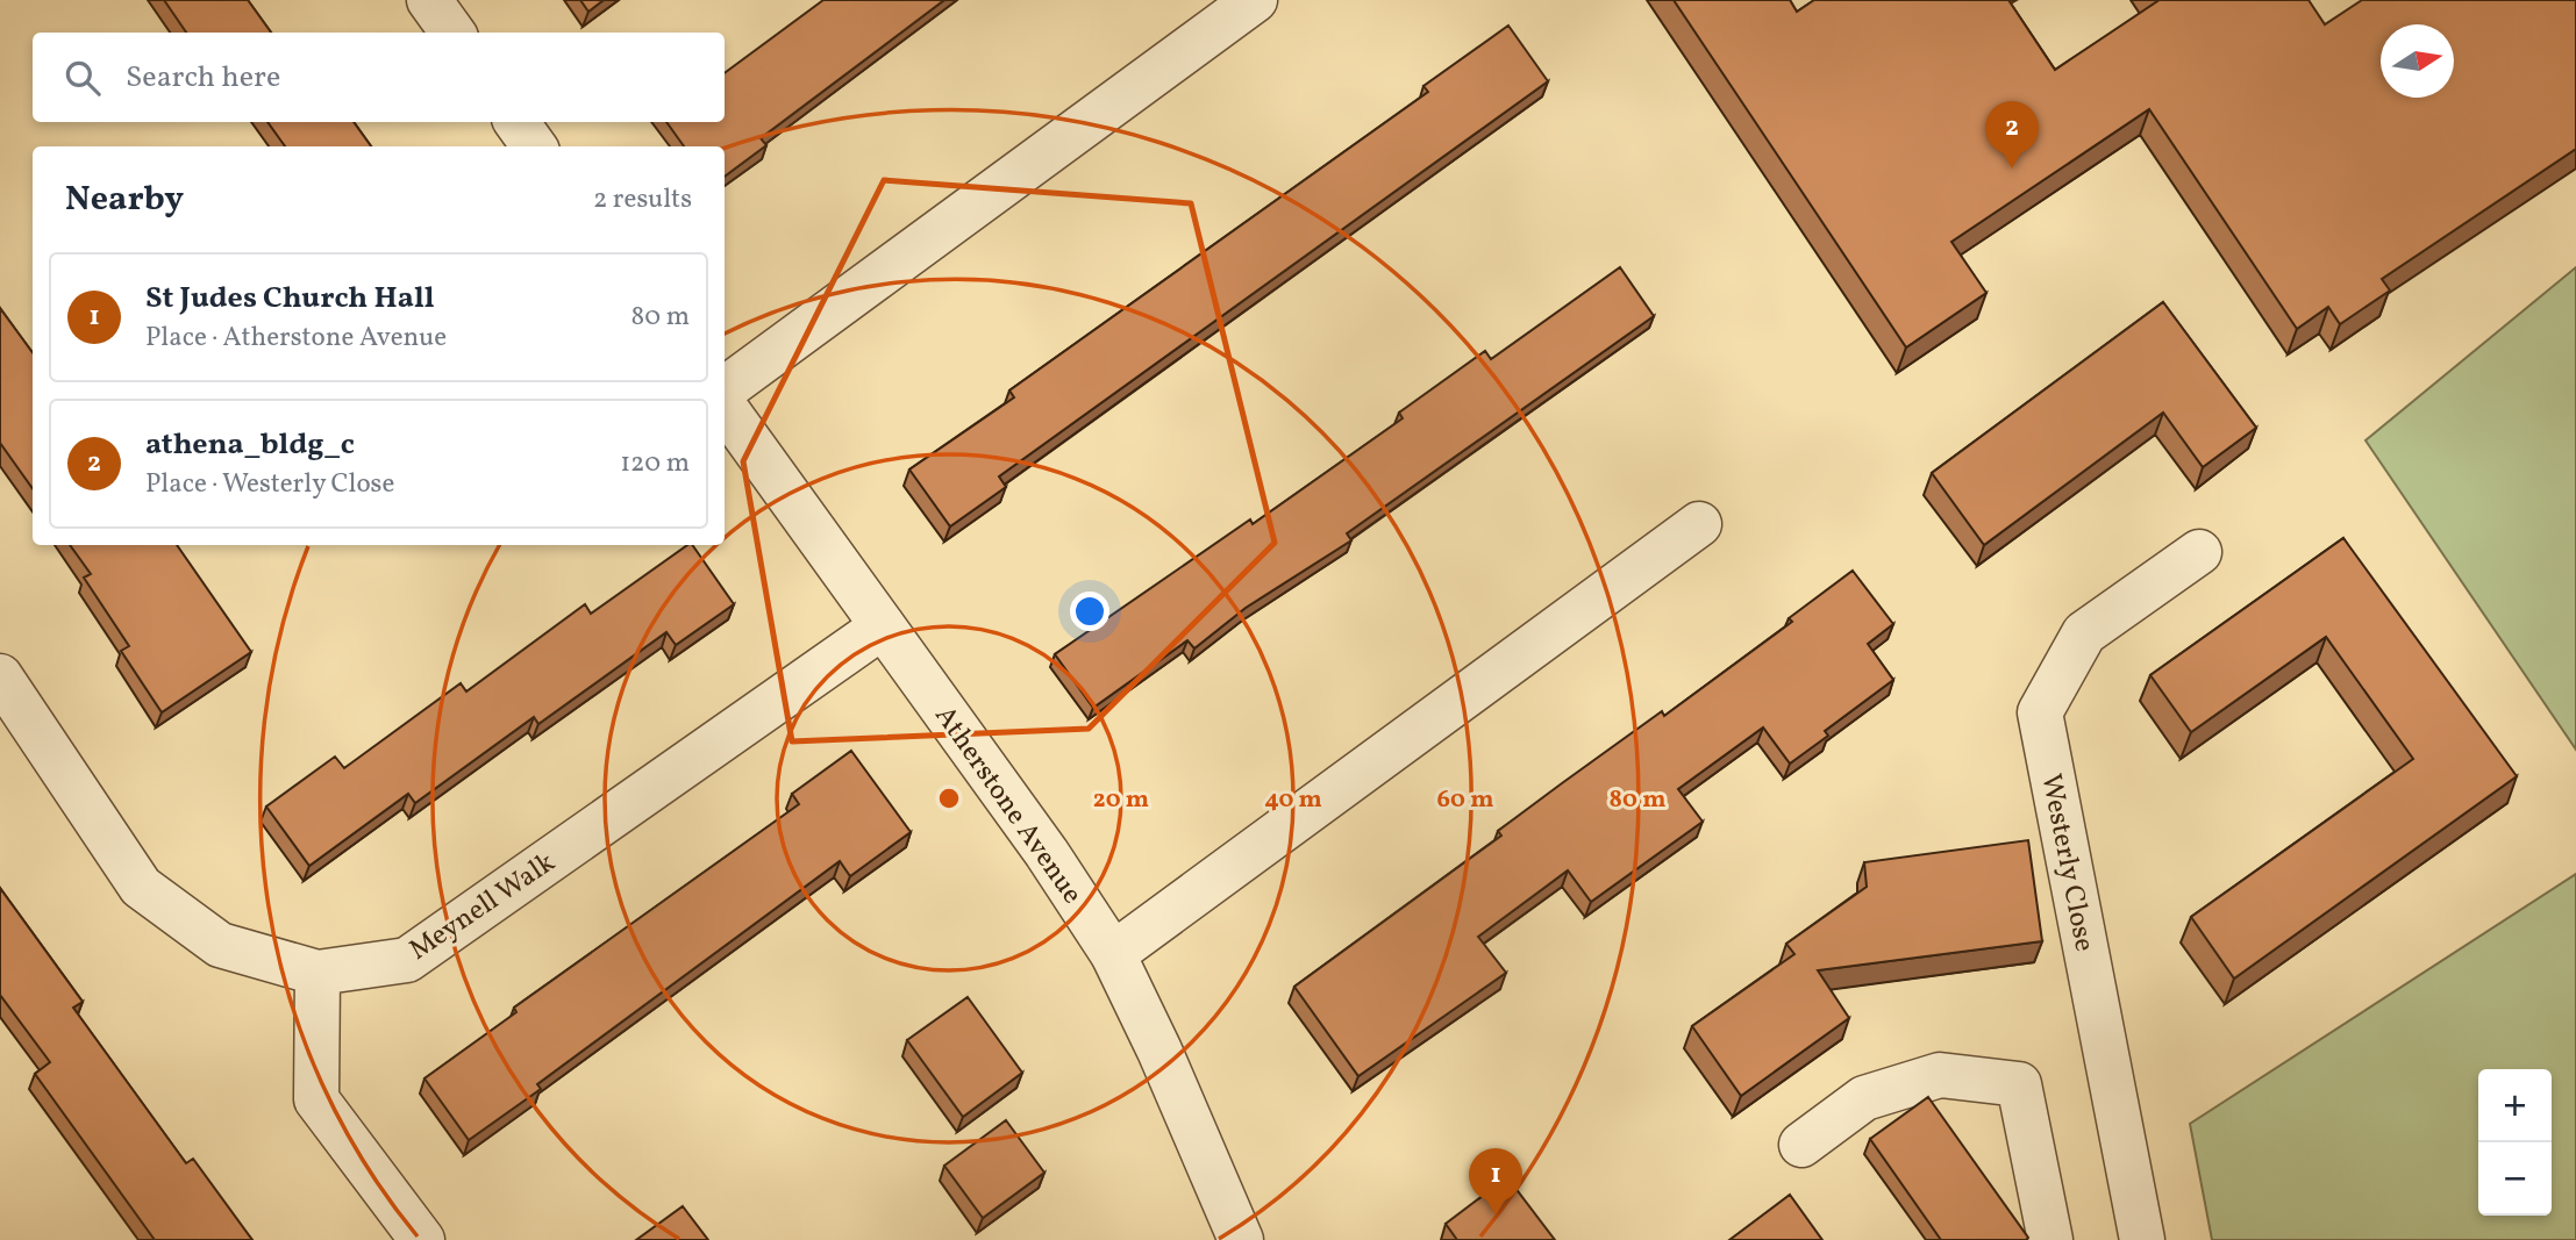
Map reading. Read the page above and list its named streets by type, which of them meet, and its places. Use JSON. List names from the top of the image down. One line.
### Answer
{"streets":{"street":["Atherstone Avenue","Westerly Close","Meynell Walk"]},"crossings":[["Atherstone Avenue","Meynell Walk"]],"north":"right","page":{"search":"Search here","pins":["2","1"],"heading":["Nearby","2 results"],"list":[{"mark":"1","name":"St Judes Church Hall","note":"Place · Atherstone Avenue","value":"80 m"},{"mark":"2","name":"athena_bldg_c","note":"Place · Westerly Close","value":"120 m"}],"map_buttons":["+","−"]},"rings":["20 m","40 m","60 m","80 m"]}
